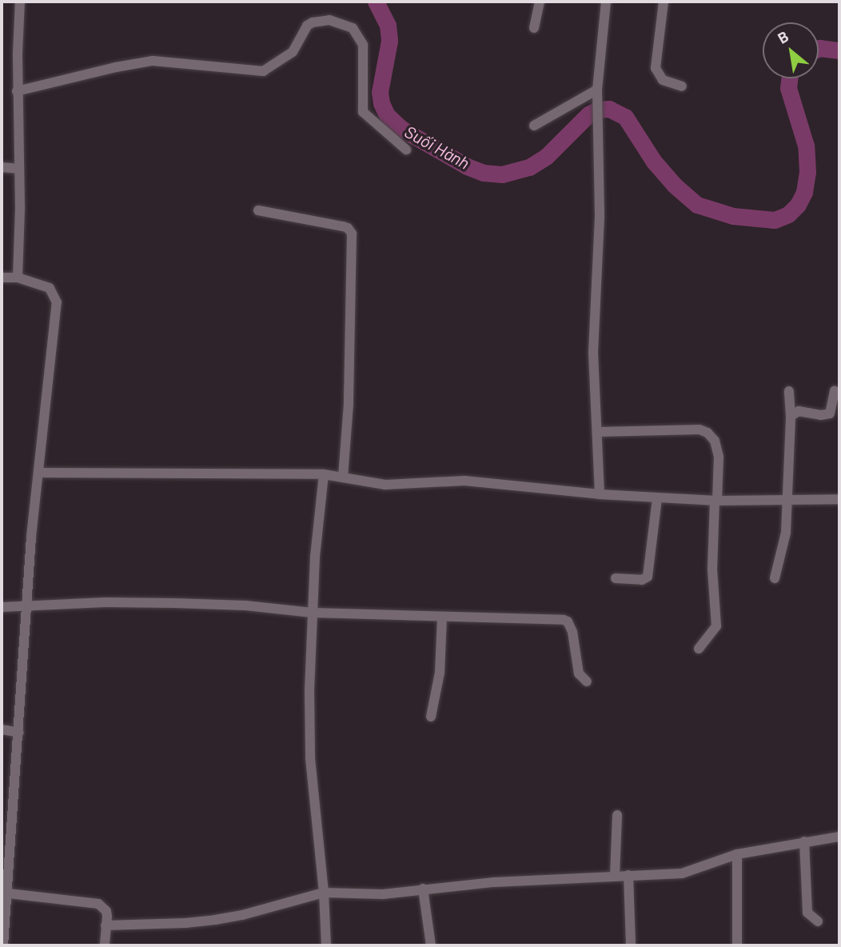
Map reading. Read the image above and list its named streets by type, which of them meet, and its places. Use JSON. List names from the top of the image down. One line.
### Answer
{"water":["Suối Hành"],"north":"top left"}
